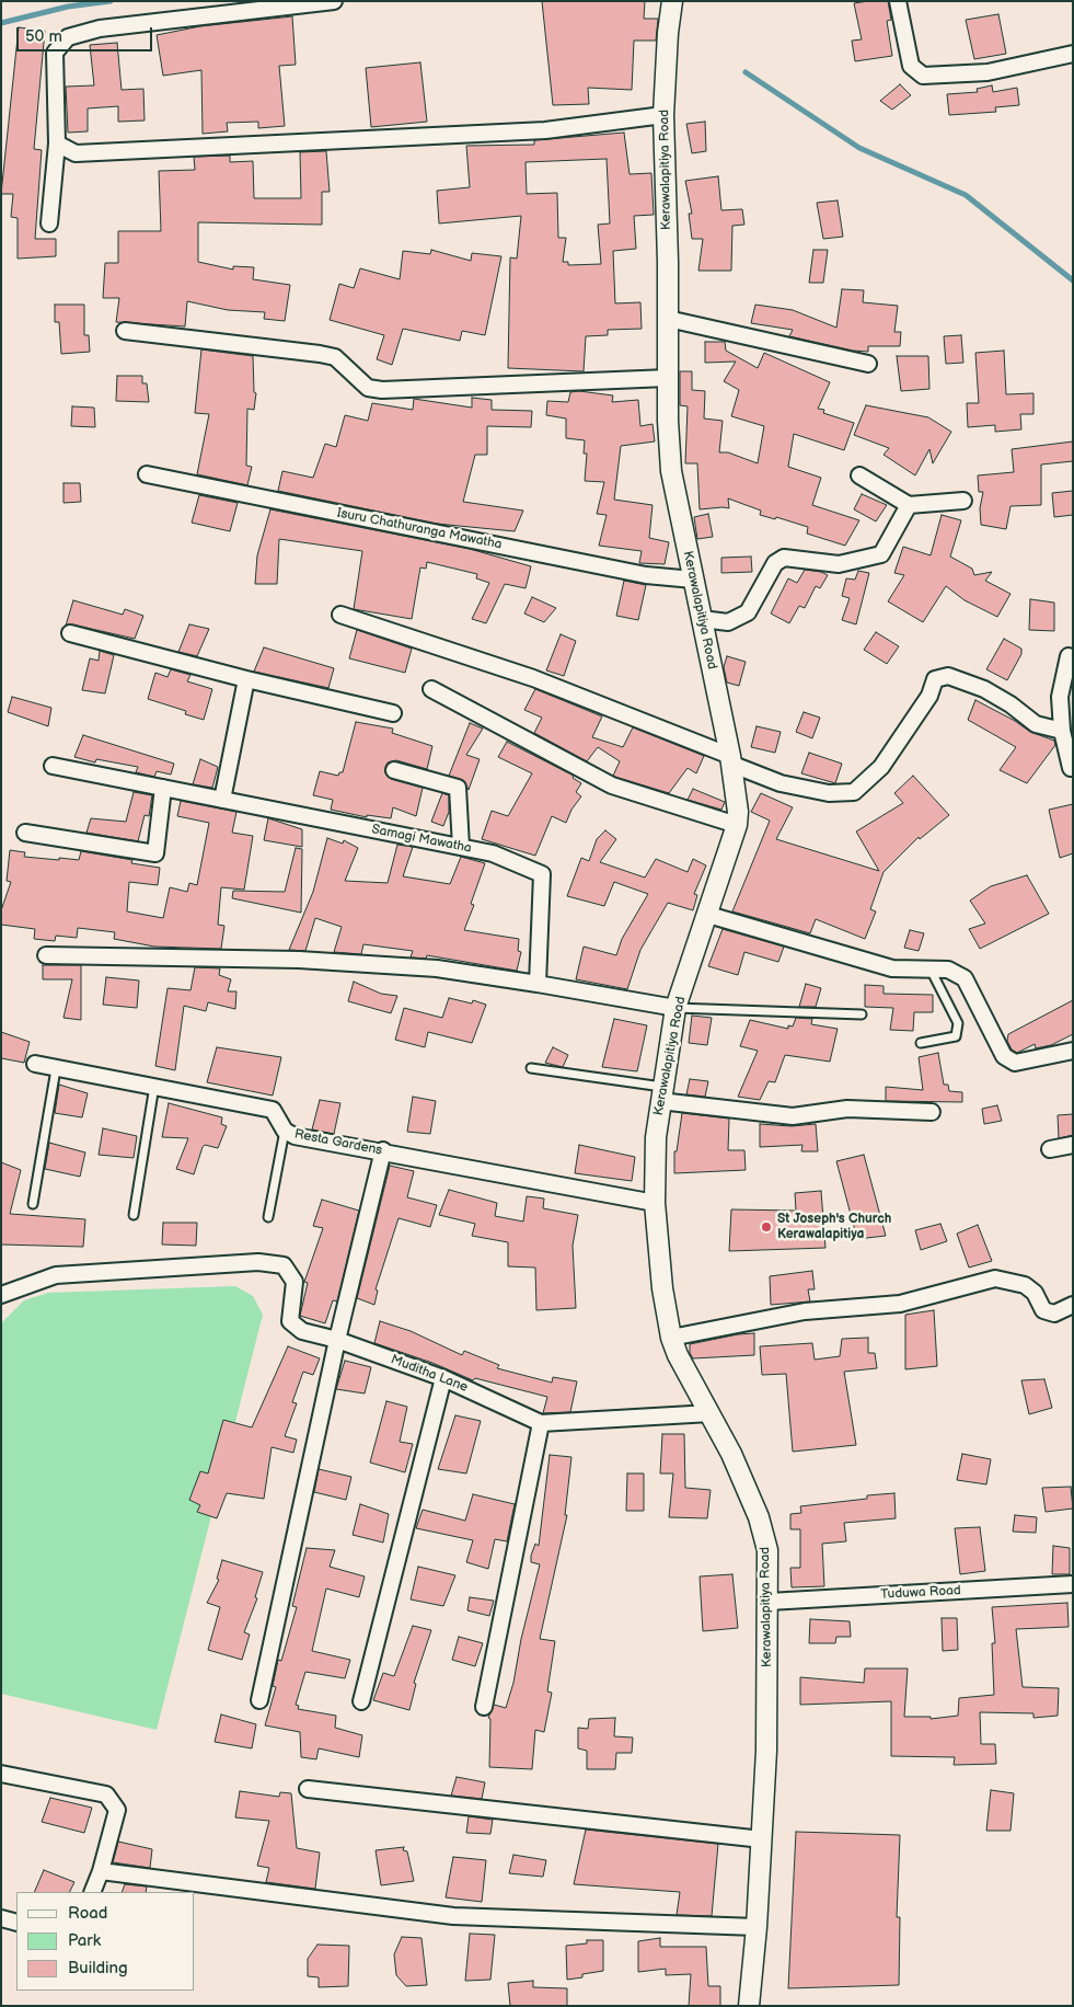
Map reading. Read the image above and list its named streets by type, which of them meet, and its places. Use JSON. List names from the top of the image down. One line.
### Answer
{"streets":{"street":["Kerawalapitiya Road","Isuru Chathuranga Mawatha","Samagi Mawatha","Resta Gardens","Muditha Lane","Tuduwa Road"]},"crossings":[["Kerawalapitiya Road","Isuru Chathuranga Mawatha"],["Kerawalapitiya Road","Resta Gardens"],["Kerawalapitiya Road","Muditha Lane"],["Kerawalapitiya Road","Tuduwa Road"]],"places":["St Joseph's Church Kerawalapitiya"],"legend":["Road","Park","Building"],"scale_bar":"50 m"}
